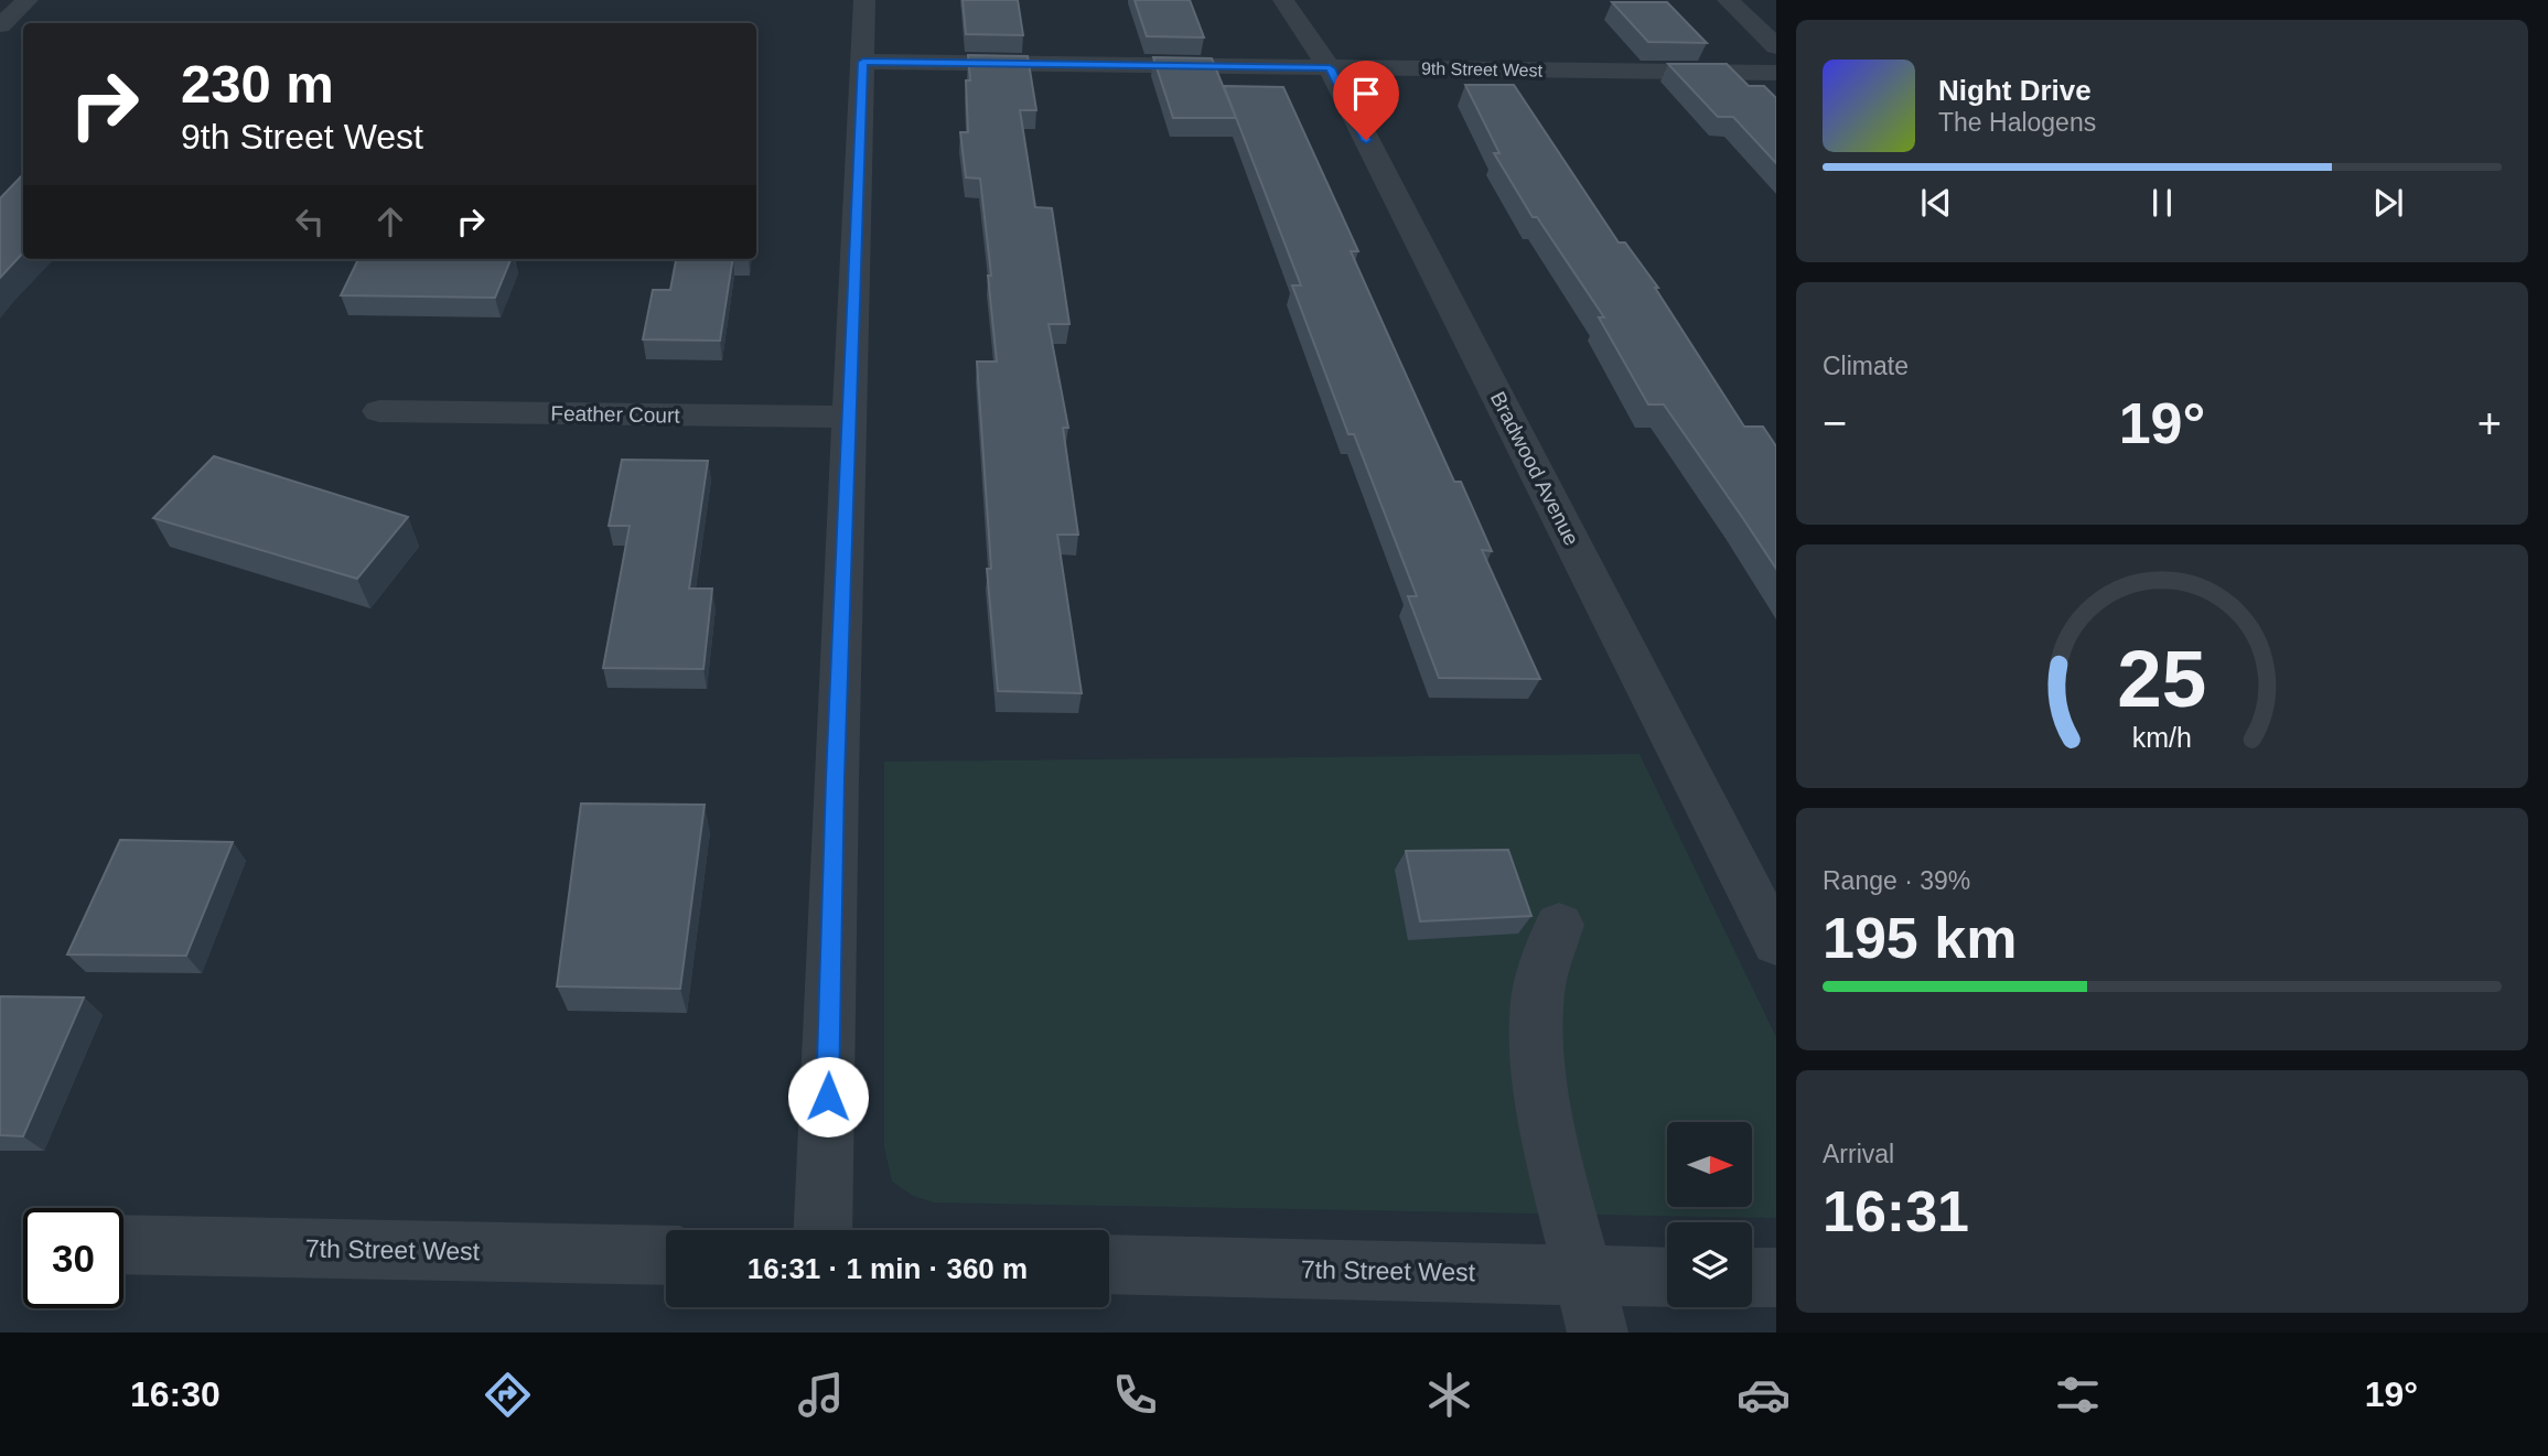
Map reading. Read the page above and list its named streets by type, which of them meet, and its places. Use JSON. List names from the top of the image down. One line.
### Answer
{"streets":{"street":["9th Street West","Feather Court","Bradwood Avenue","7th Street West"]},"crossings":[["9th Street West","Bradwood Avenue"]],"north":"right","page":{"turn":["230 m","9th Street West"],"song":["Night Drive","The Halogens"],"tile":["Climate",["Range · 39%","195 km"],["Arrival","16:31"]],"heat":["−","19°","+"],"limit":"30","trip":"16:31 · 1 min · 360 m","tabs":["16:30","19°"],"gauge":["25","km/h"]}}
